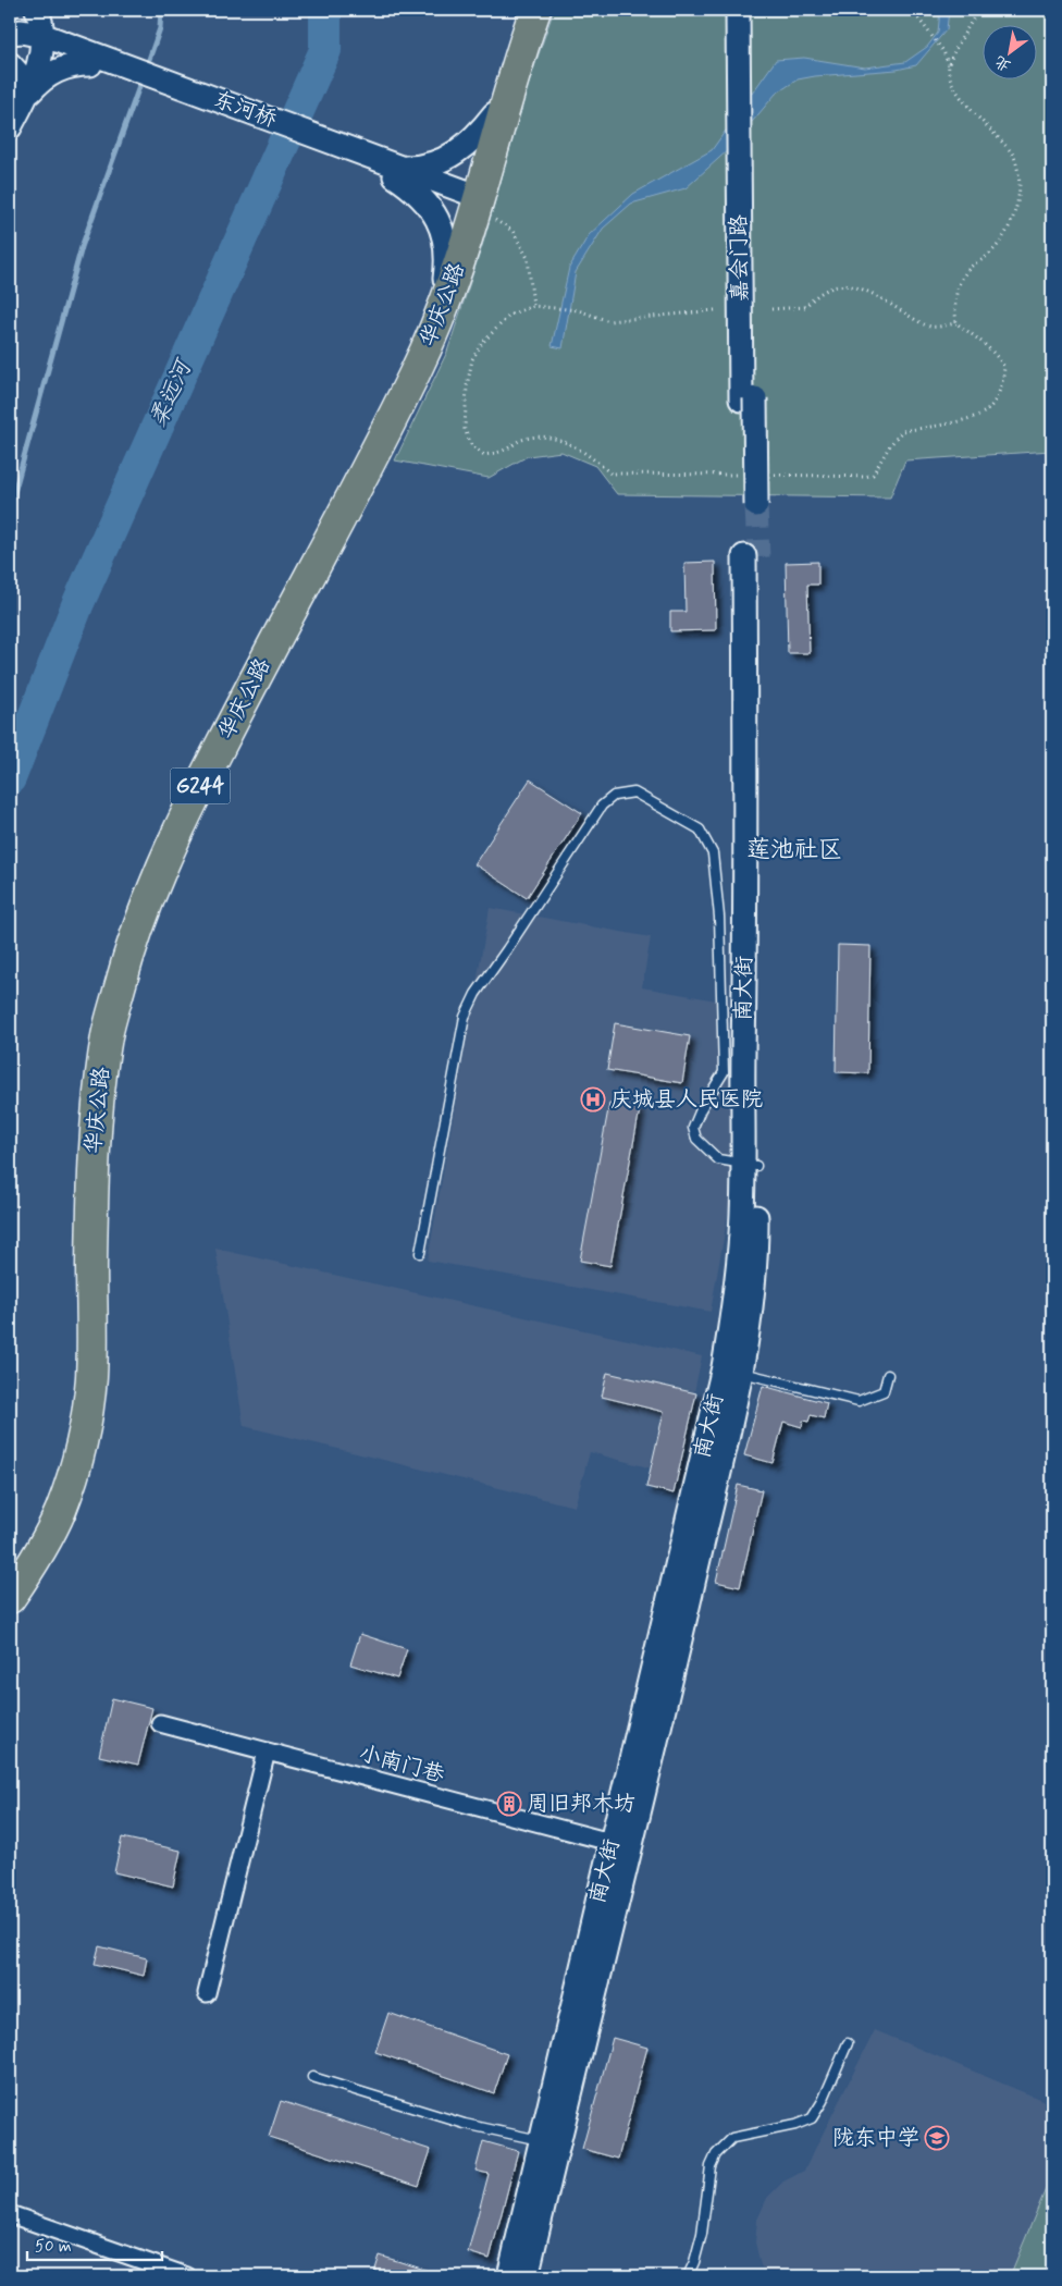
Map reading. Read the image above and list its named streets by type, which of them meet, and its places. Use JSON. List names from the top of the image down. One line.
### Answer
{"streets":{"highway":["华庆公路","G244"],"main road":["东河桥","嘉会门路","南大街"],"street":["小南门巷"]},"crossings":[["东河桥","华庆公路"],["南大街","小南门巷"]],"districts":["莲池社区"],"water":["柔远河"],"places":{"hospital":["庆城县人民医院"],"building":["周旧邦木坊"],"school or university":["陇东中学"]},"scale_bar":"50 m","north":"bottom left"}
